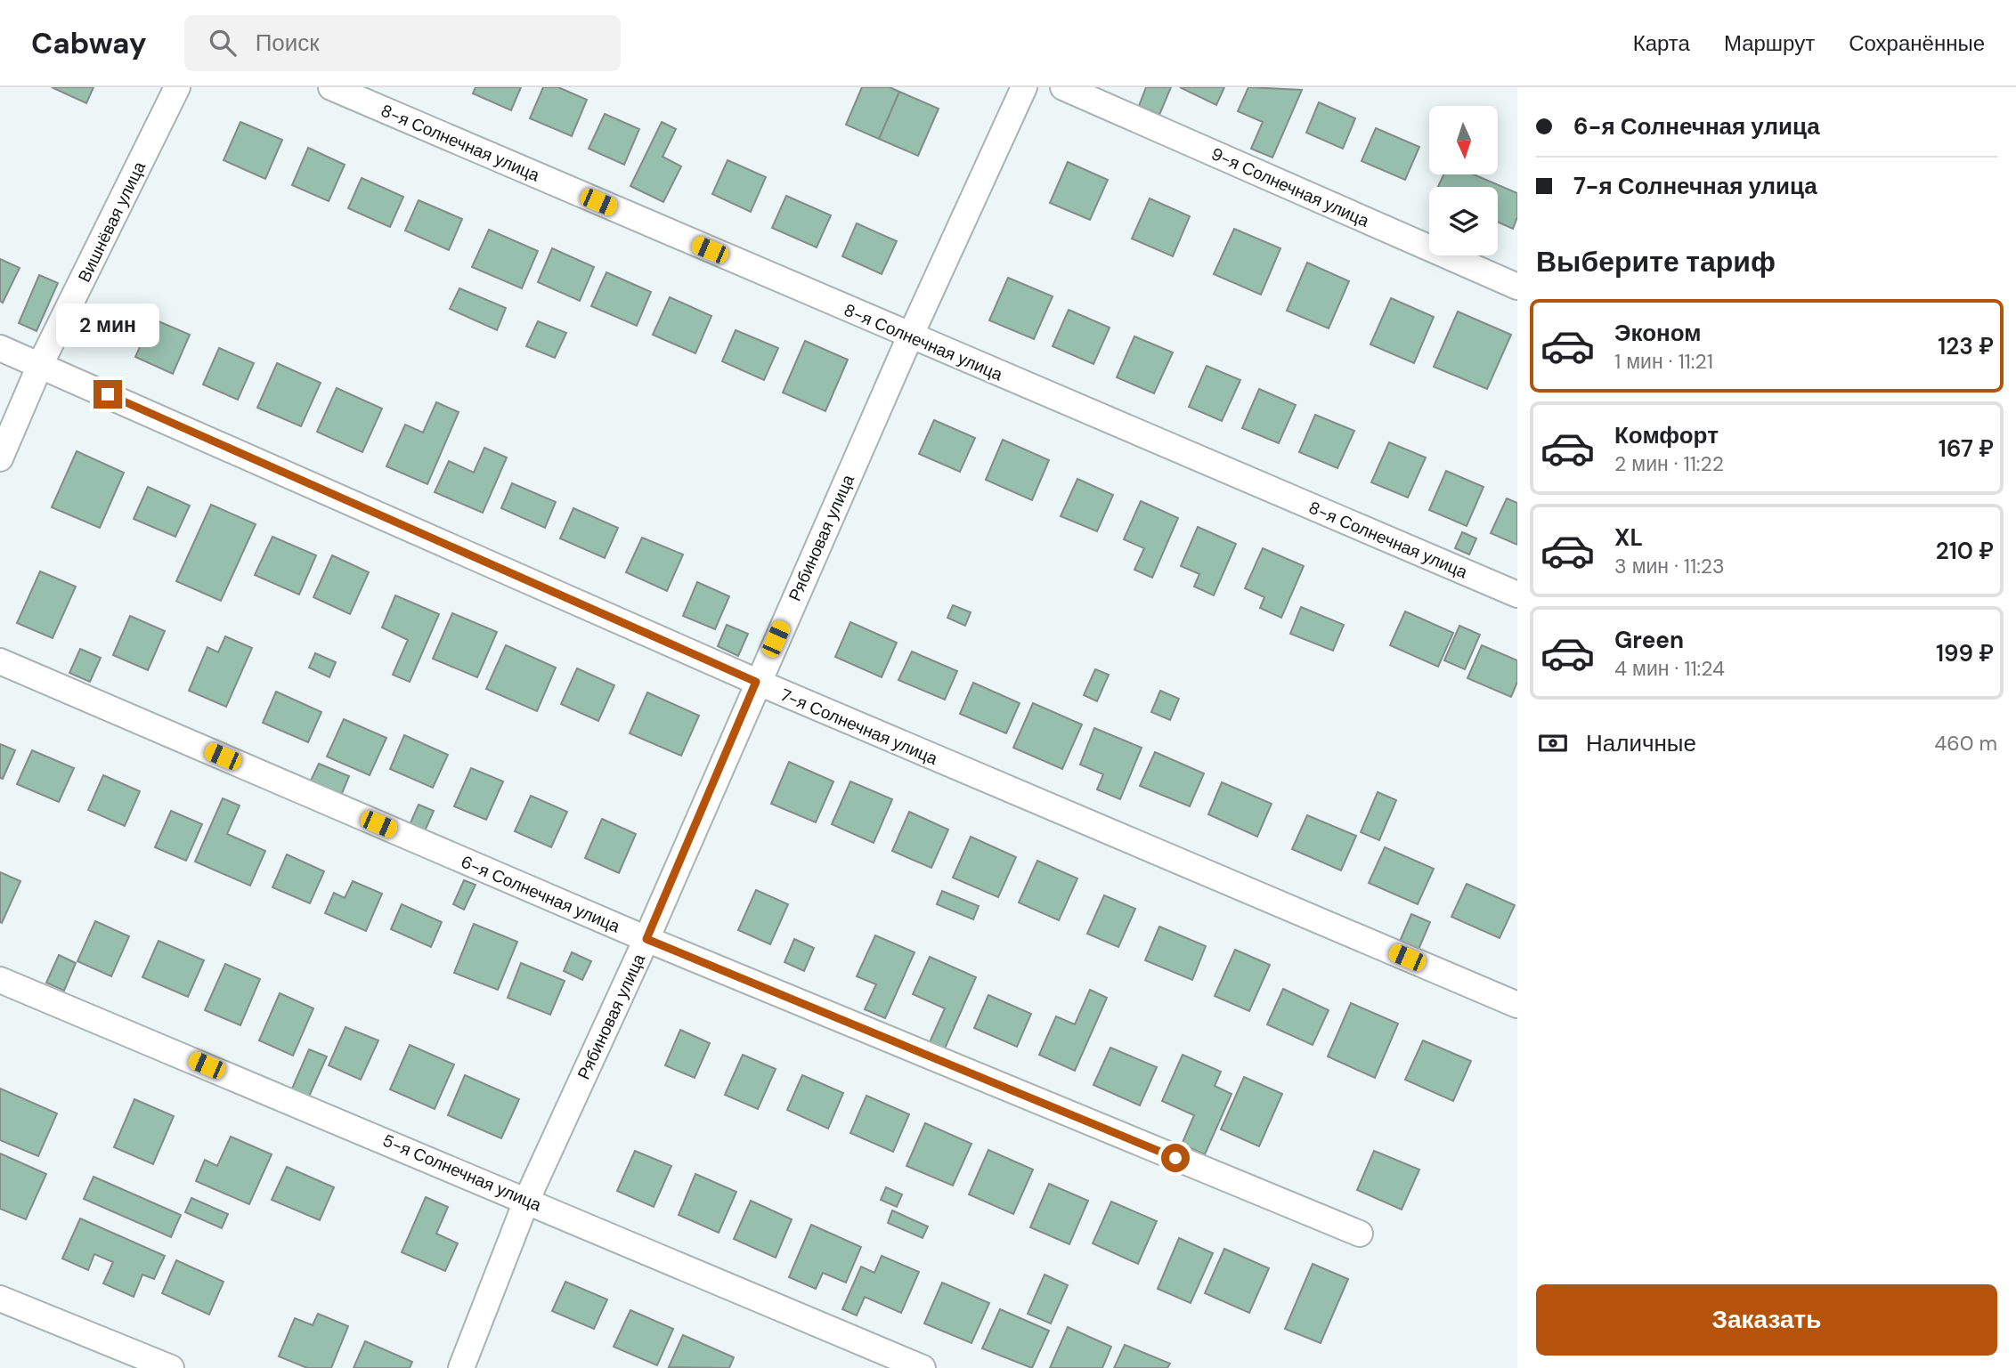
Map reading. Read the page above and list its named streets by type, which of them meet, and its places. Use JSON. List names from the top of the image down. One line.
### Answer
{"streets":{"street":["8-я Солнечная улица","9-я Солнечная улица","Вишнёвая улица","Рябиновая улица","7-я Солнечная улица","6-я Солнечная улица","5-я Солнечная улица"]},"crossings":[["8-я Солнечная улица","Рябиновая улица"],["Вишнёвая улица","7-я Солнечная улица"],["Рябиновая улица","7-я Солнечная улица"],["Рябиновая улица","6-я Солнечная улица"],["Рябиновая улица","5-я Солнечная улица"]],"north":"bottom","page":{"header":"Cabway","search":"Поиск","nav":["Карта","Маршрут","Сохранённые"],"banner":["6-я Солнечная улица","7-я Солнечная улица"],"heading":"Выберите тариф","list":[{"name":"Эконом","note":"1 мин · 11:21","value":"123 ₽"},{"name":"Комфорт","note":"2 мин · 11:22","value":"167 ₽"},{"name":"XL","note":"3 мин · 11:23","value":"210 ₽"},{"name":"Green","note":"4 мин · 11:24","value":"199 ₽"}],"bubble":"2 мин","pay":["Наличные","460 m"],"buttons":"Заказать"}}
